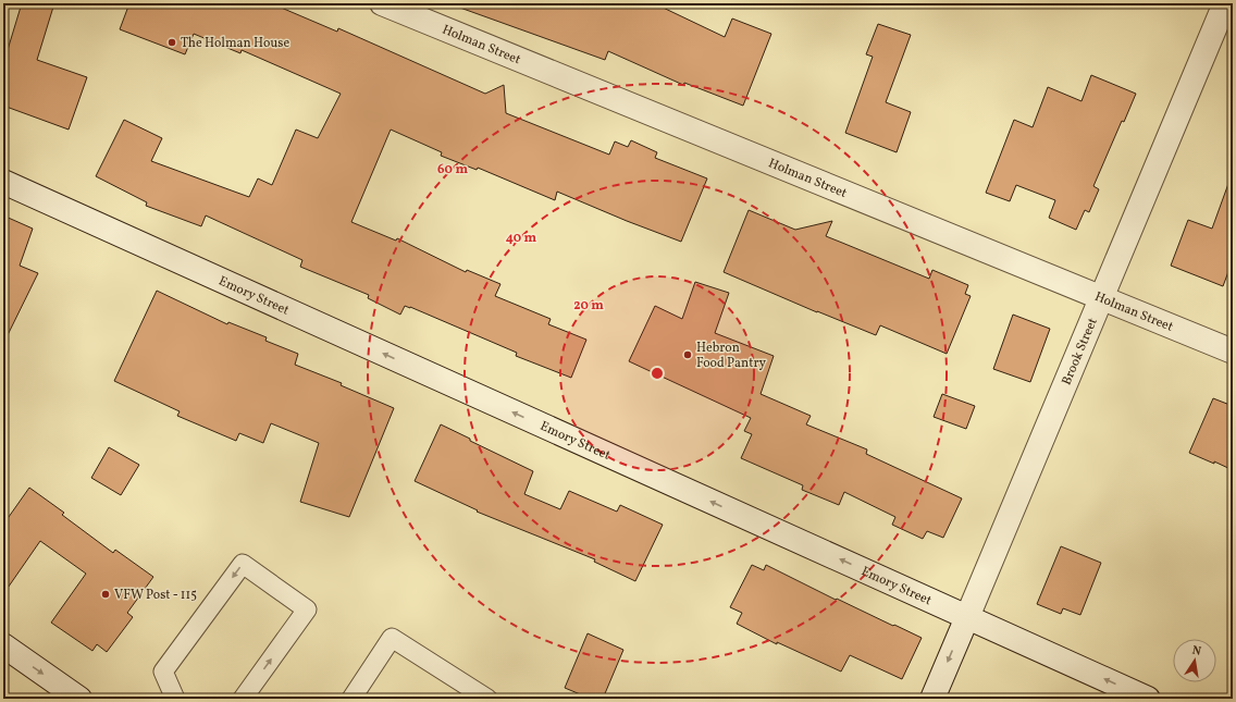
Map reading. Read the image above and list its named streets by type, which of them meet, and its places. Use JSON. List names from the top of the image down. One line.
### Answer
{"streets":{"street":["Holman Street","Emory Street","Brook Street"]},"crossings":[["Holman Street","Brook Street"],["Emory Street","Brook Street"]],"one_way":["Emory Street"],"places":["The Holman House","Hebron Food Pantry","VFW Post - 115"],"north":"top","rings":["60 m","40 m","20 m"]}
